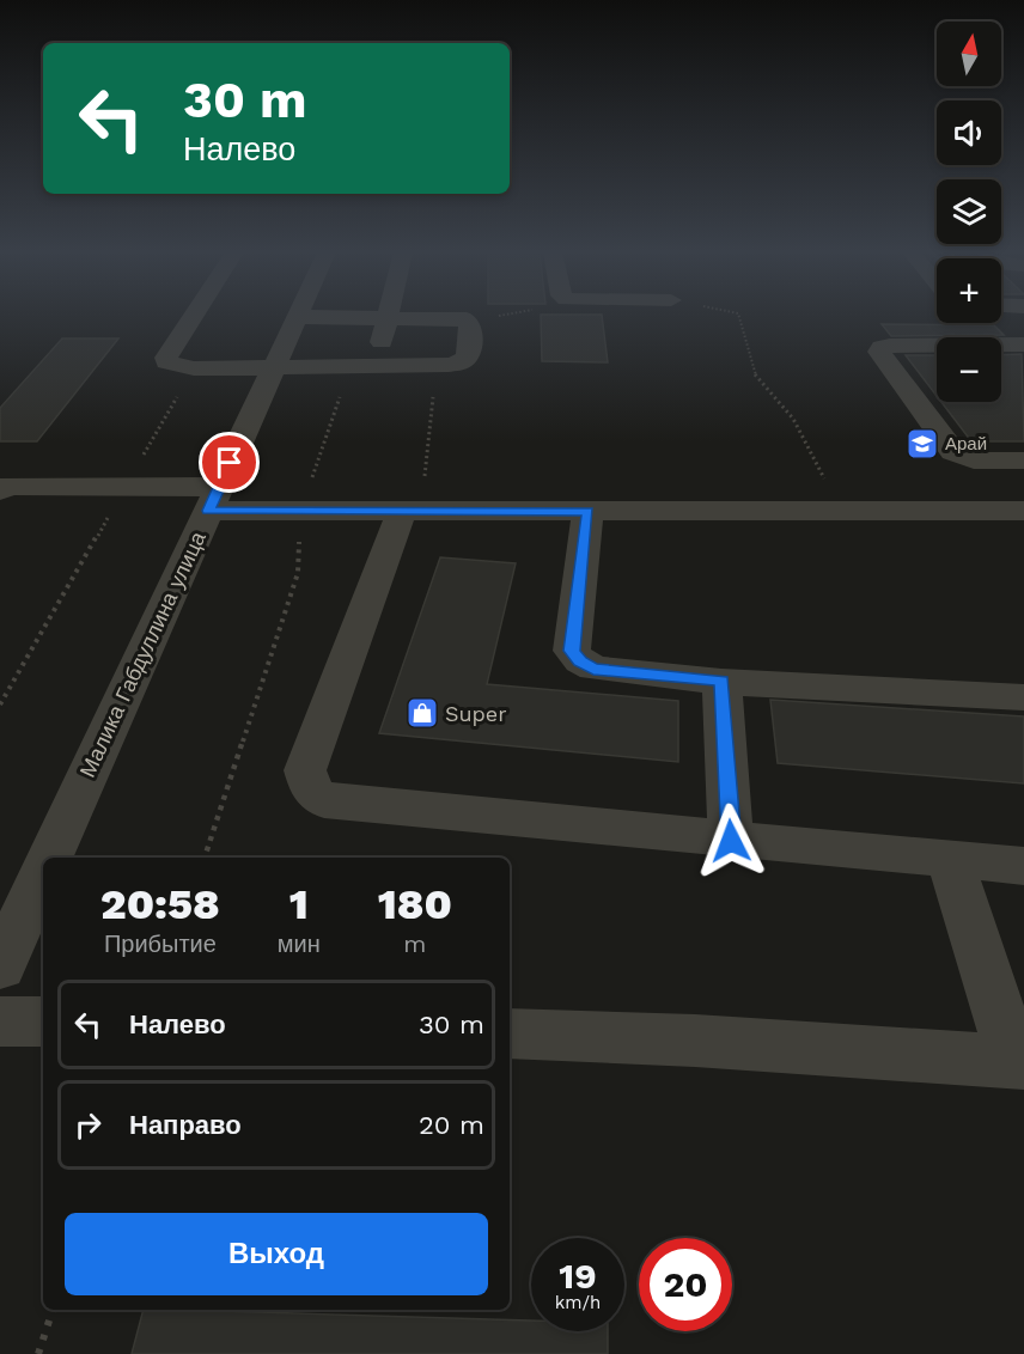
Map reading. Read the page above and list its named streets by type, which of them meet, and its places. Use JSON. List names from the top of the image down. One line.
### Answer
{"streets":{"street":["Малика Габдуллина улица"]},"places":{"school or university":["Арай"],"shop":["Super"]},"north":"top","page":{"map_buttons":["+","−"],"turn":["30 m","Налево"],"eta":["20:58","Прибытие","1","мин","180","m"],"list":[{"name":"Налево","value":"30 m"},{"name":"Направо","value":"20 m"}],"buttons":"Выход","speed":"19 km/h","limit":"20"}}
